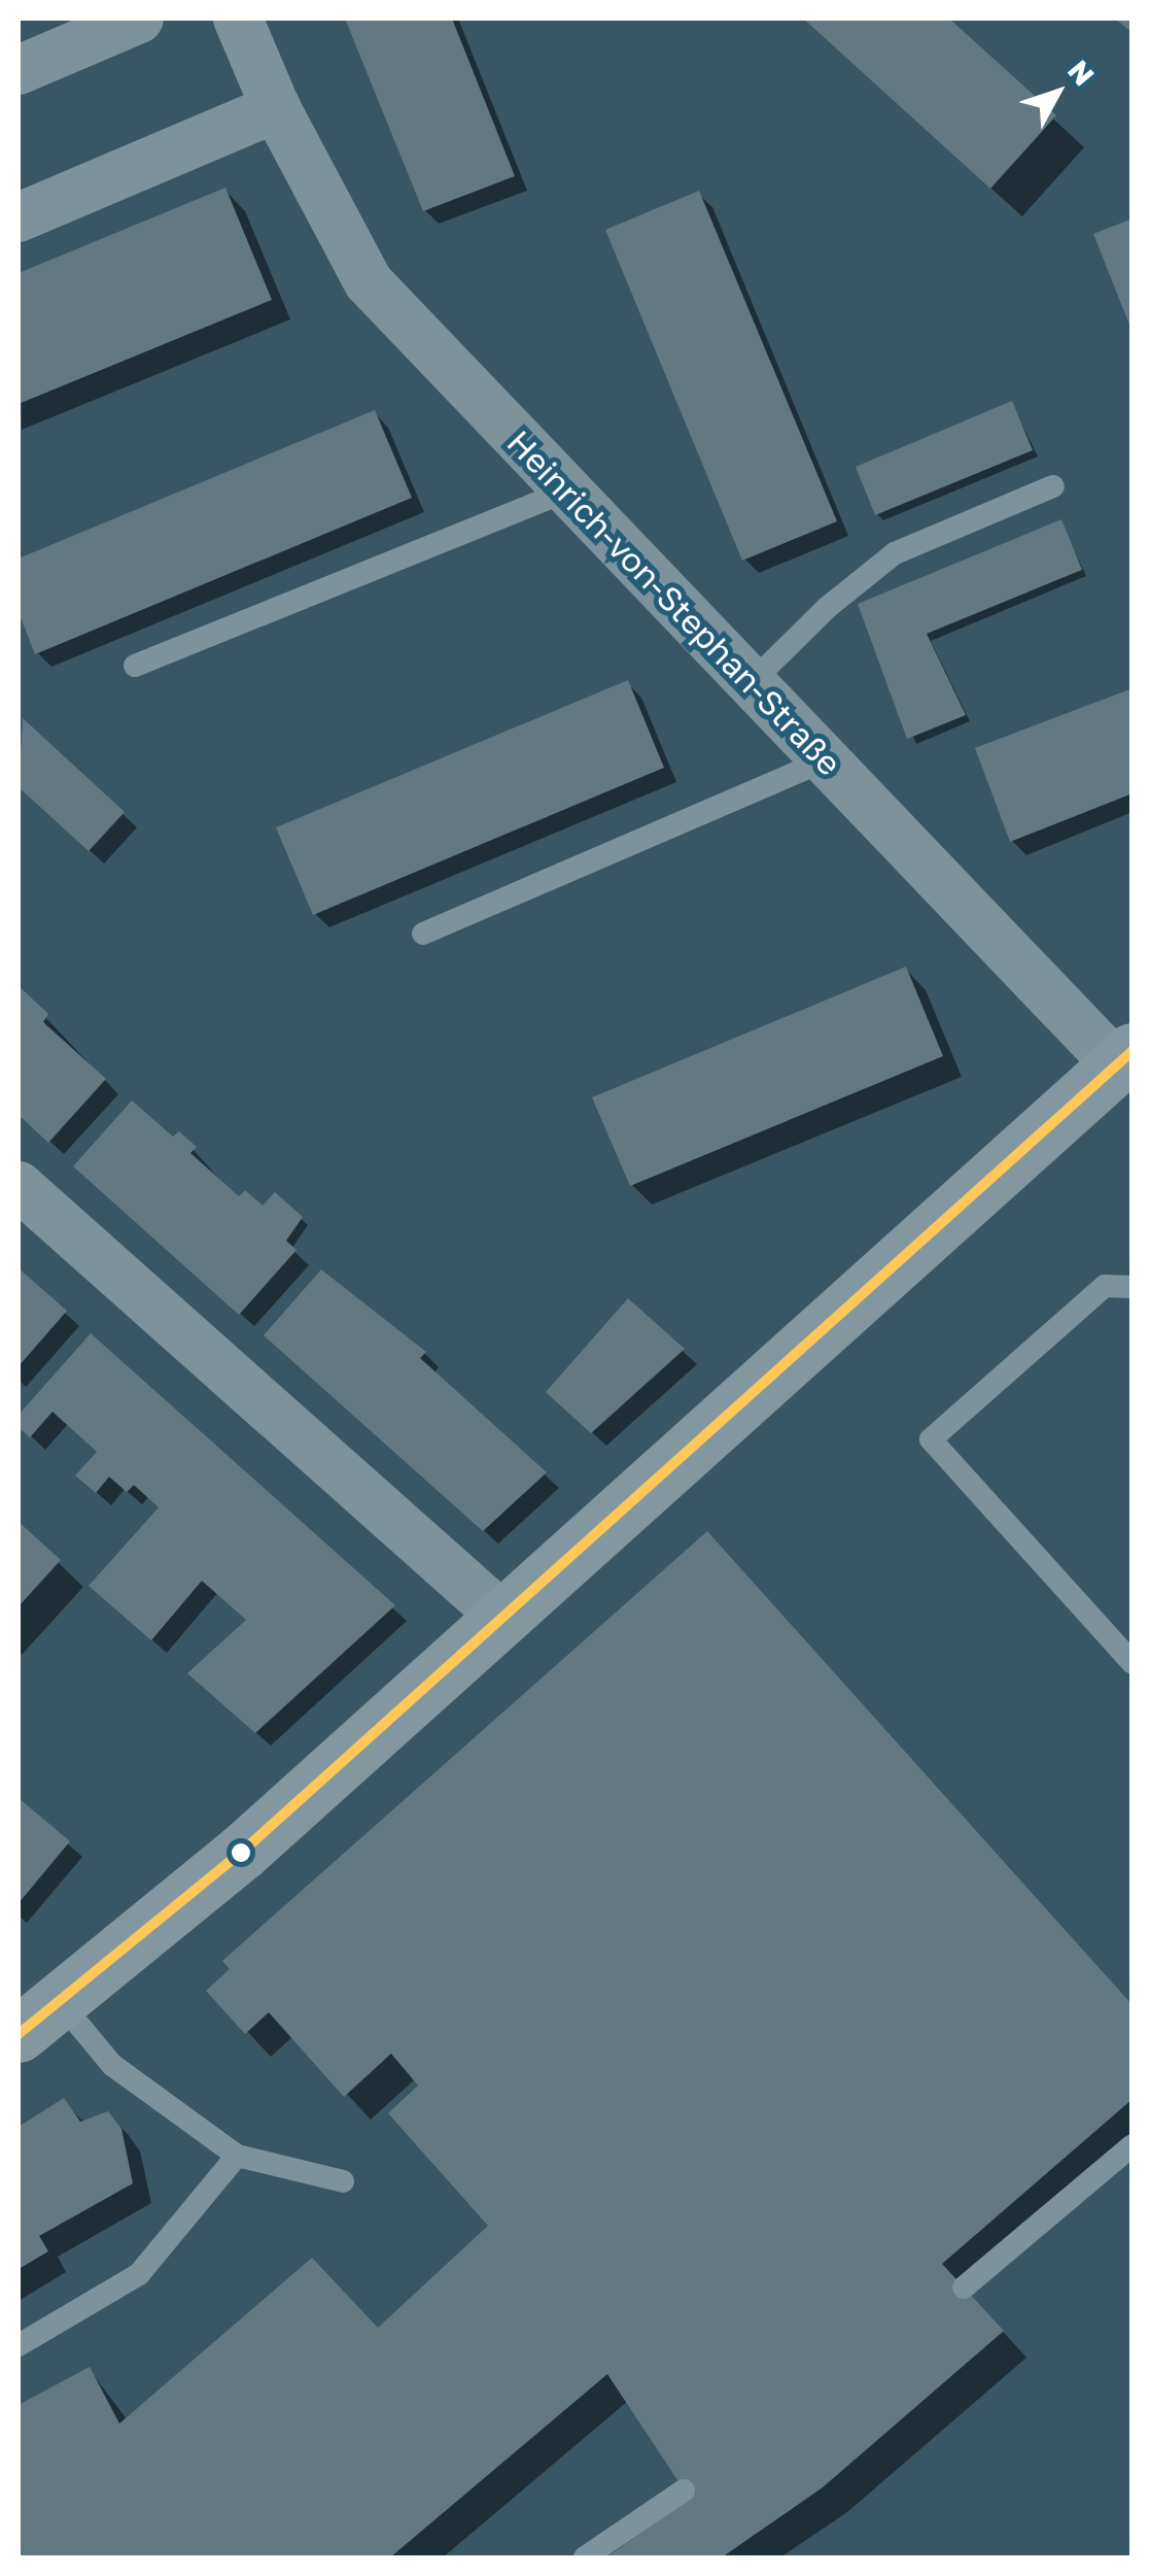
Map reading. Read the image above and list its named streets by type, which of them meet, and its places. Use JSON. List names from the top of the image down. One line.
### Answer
{"streets":{"street":["Heinrich-von-Stephan-Straße"]},"north":"top right"}
